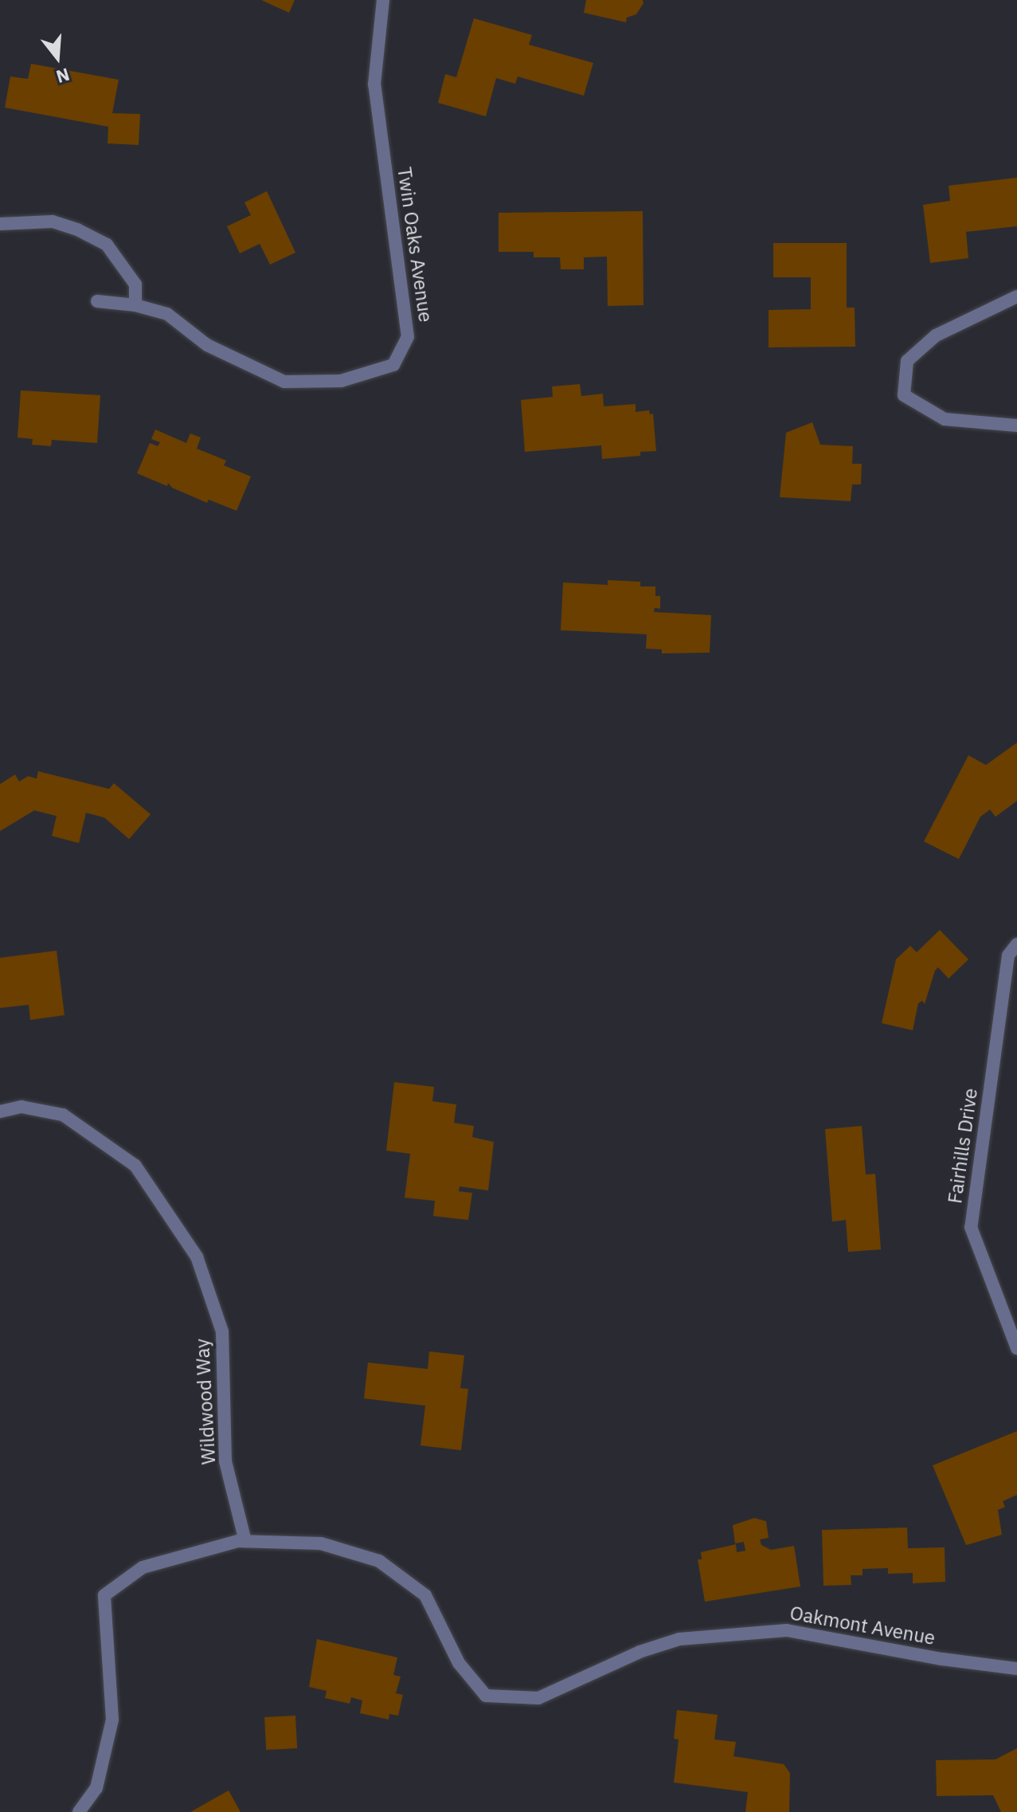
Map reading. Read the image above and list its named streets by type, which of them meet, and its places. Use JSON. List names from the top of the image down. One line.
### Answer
{"streets":{"street":["Twin Oaks Avenue","Fairhills Drive","Wildwood Way","Oakmont Avenue"]},"crossings":[["Wildwood Way","Oakmont Avenue"]],"north":"bottom"}
